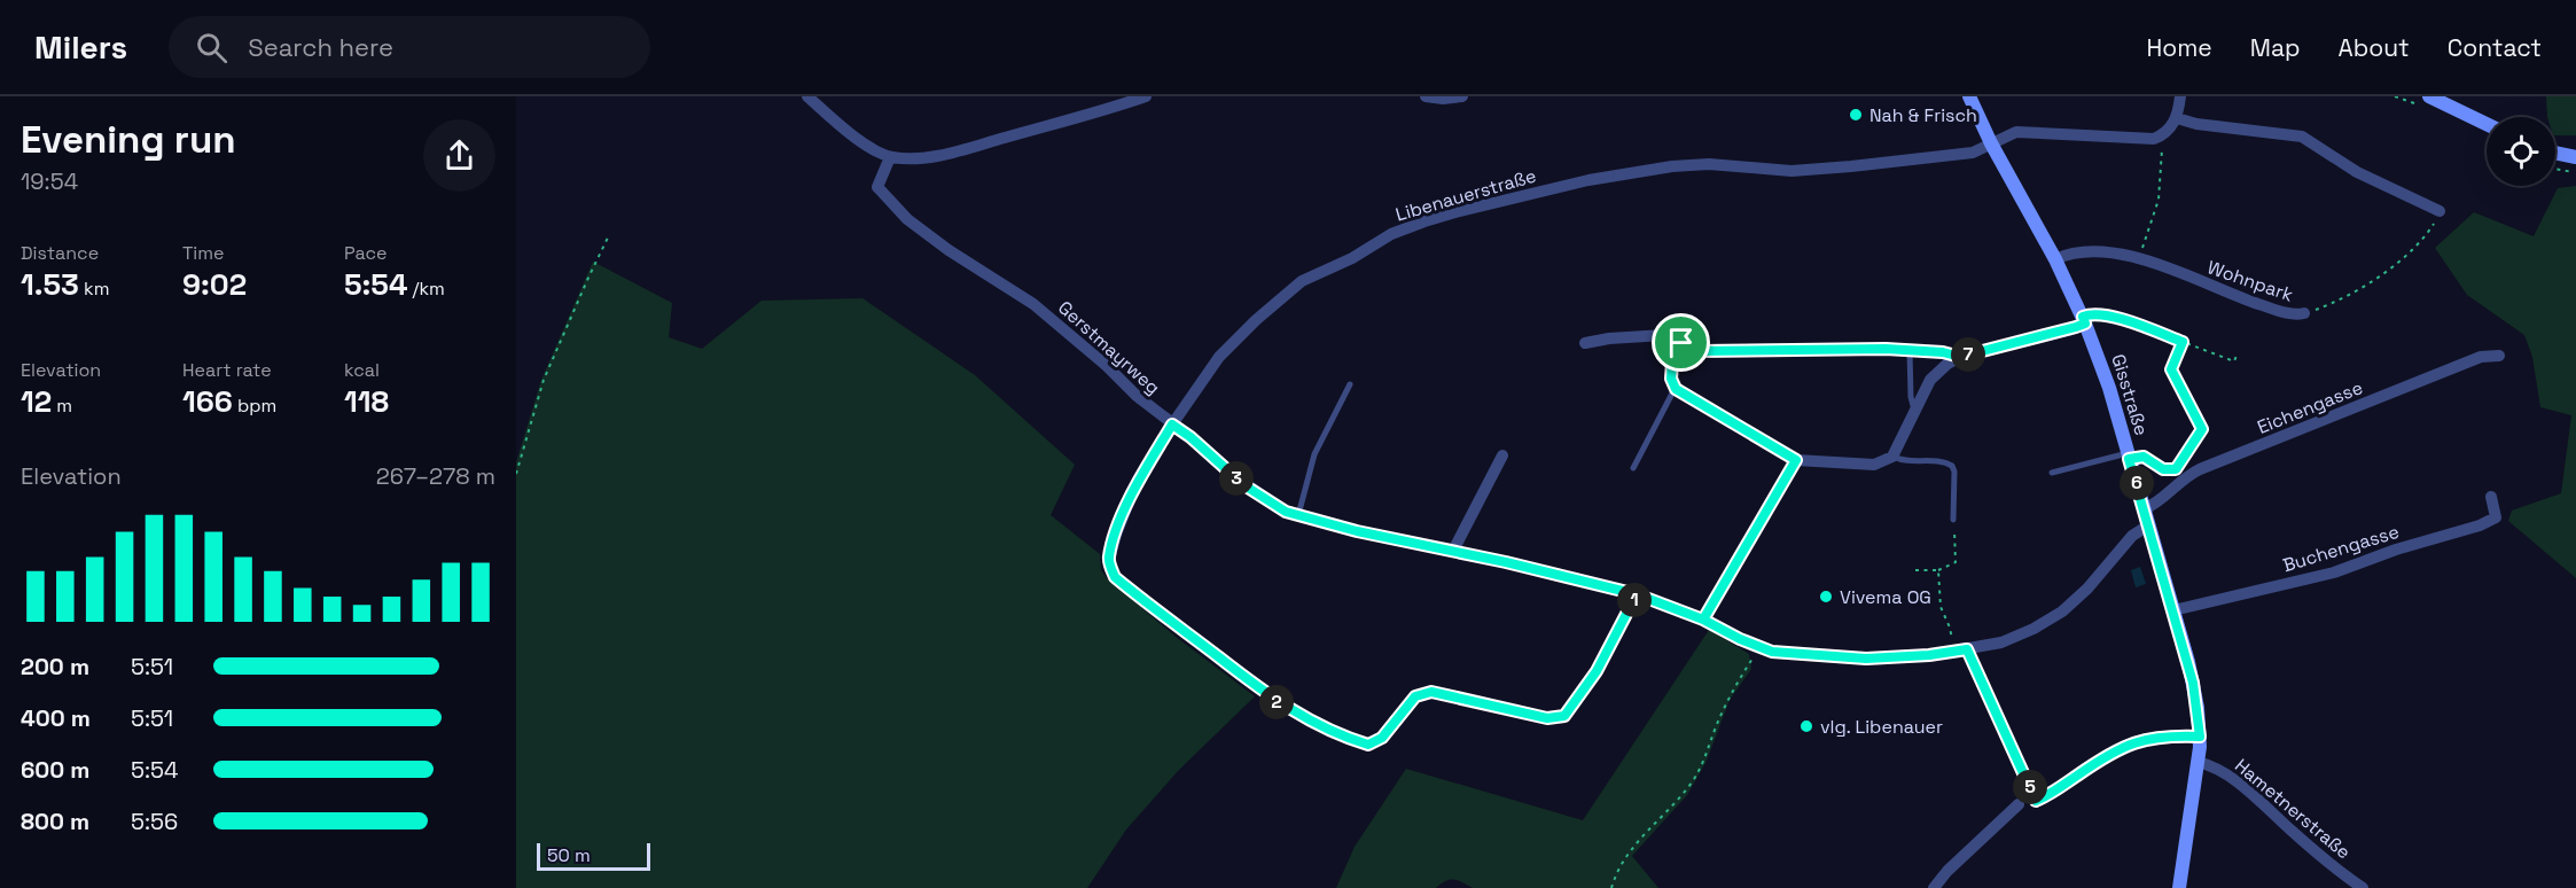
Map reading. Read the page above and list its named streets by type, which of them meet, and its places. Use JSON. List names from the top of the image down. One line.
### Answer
{"streets":{"street":["Libenauerstraße","Wohnpark","Gerstmayrweg","Gisstraße","Eichengasse","Buchengasse","Hametnerstraße"]},"crossings":[["Libenauerstraße","Gerstmayrweg"],["Libenauerstraße","Gisstraße"],["Wohnpark","Gisstraße"],["Gisstraße","Eichengasse"],["Gisstraße","Buchengasse"],["Gisstraße","Hametnerstraße"]],"places":["Nah & Frisch","Vivema OG","vlg. Libenauer"],"scale_bar":"50 m","page":{"header":"Milers","search":"Search here","nav":["Home","Map","About","Contact"],"heading":["Evening run","19:54"],"stats":[["Distance","1.53 km"],["Time","9:02"],["Pace","5:54 /km"],["Elevation","12 m"],["Heart rate","166 bpm"],["kcal","118"]],"pins":["7","3","6","1","2","5"],"chart":["Elevation","267–278 m"],"list":[{"name":"200 m","note":"5:51"},{"name":"400 m","note":"5:51"},{"name":"600 m","note":"5:54"},{"name":"800 m","note":"5:56"}],"scale":"50 m"}}
